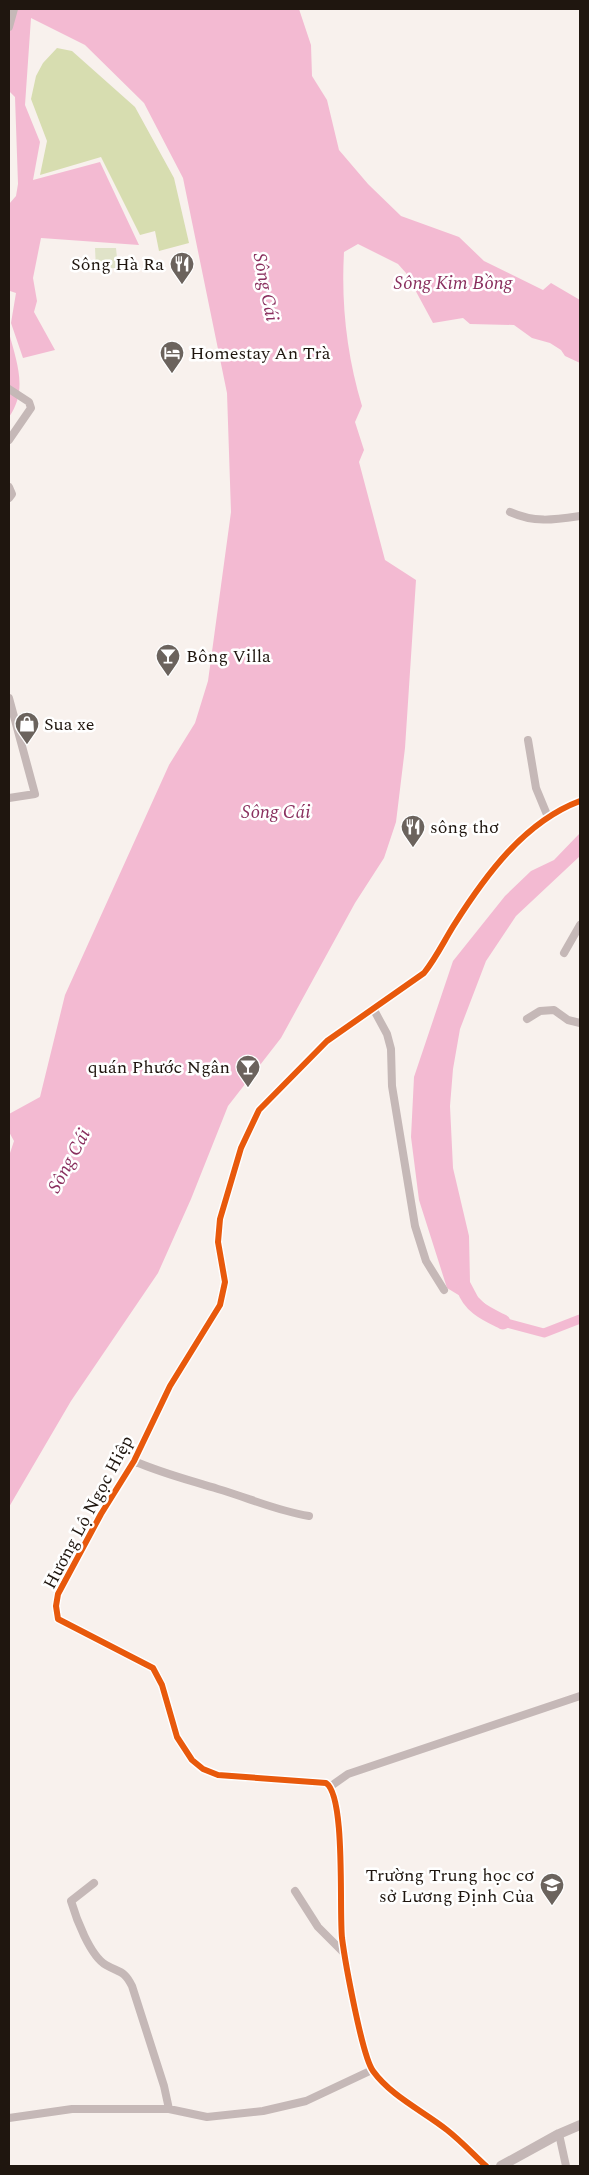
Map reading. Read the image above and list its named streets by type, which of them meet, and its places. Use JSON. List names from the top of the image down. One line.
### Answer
{"streets":{"street":["Hương Lộ Ngọc Hiệp"]},"water":["Sông Kim Bồng","Sông Cái"],"places":{"restaurant":["Sông Hà Ra","sông thơ"],"hotel":["Homestay An Trà"],"bar":["Bông Villa","quán Phước Ngân"],"shop":["Sua xe"],"school or university":["Trường Trung học cơ sở Lương Định Của"]}}
